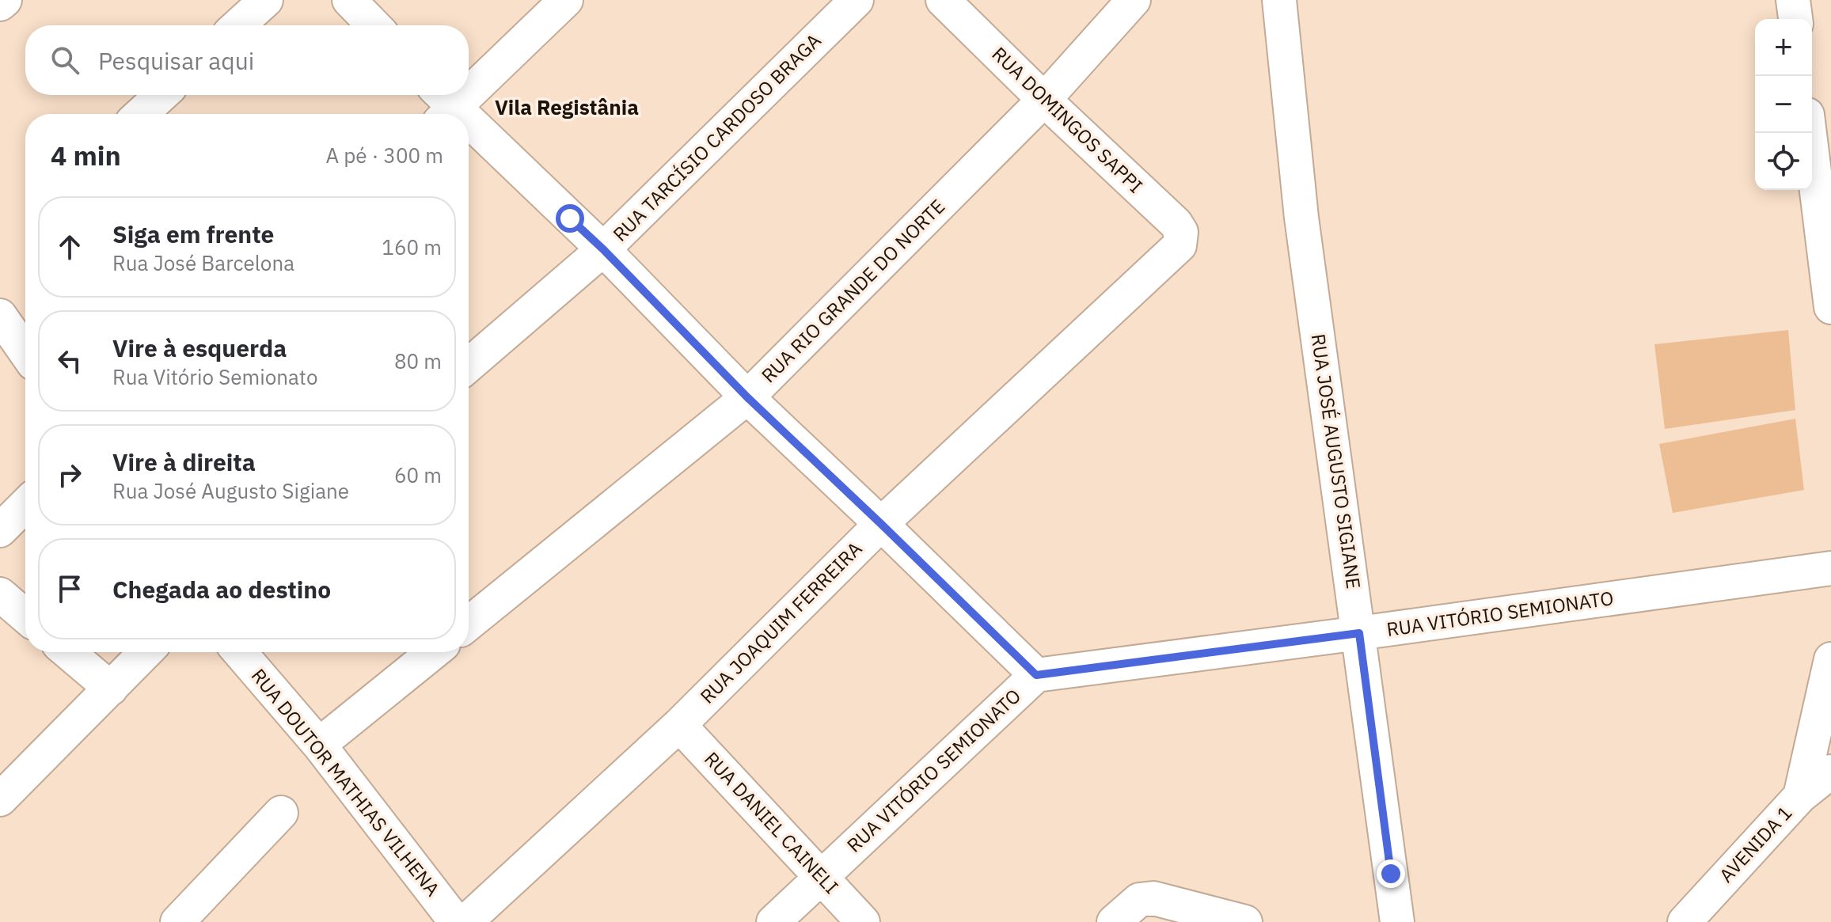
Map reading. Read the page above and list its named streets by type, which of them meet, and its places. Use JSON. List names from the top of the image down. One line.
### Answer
{"streets":{"street":["RUA DOMINGOS SAPPI","RUA TARCÍSIO CARDOSO BRAGA","RUA RIO GRANDE DO NORTE","RUA JOSÉ AUGUSTO SIGIANE","RUA VITÓRIO SEMIONATO","RUA JOAQUIM FERREIRA","RUA DOUTOR MATHIAS VILHENA","RUA DANIEL CAINELI","AVENIDA 1"]},"crossings":[["RUA DOMINGOS SAPPI","RUA RIO GRANDE DO NORTE"],["RUA DOMINGOS SAPPI","RUA JOAQUIM FERREIRA"],["RUA JOSÉ AUGUSTO SIGIANE","RUA VITÓRIO SEMIONATO"],["RUA VITÓRIO SEMIONATO","RUA DANIEL CAINELI"],["RUA JOAQUIM FERREIRA","RUA DANIEL CAINELI"]],"districts":["Vila Registânia"],"page":{"map_buttons":["+","−"],"search":"Pesquisar aqui","heading":["4 min","A pé · 300 m"],"list":[["Siga em frente","Rua José Barcelona","160 m"],["Vire à esquerda","Rua Vitório Semionato","80 m"],["Vire à direita","Rua José Augusto Sigiane","60 m"],"Chegada ao destino"]}}
